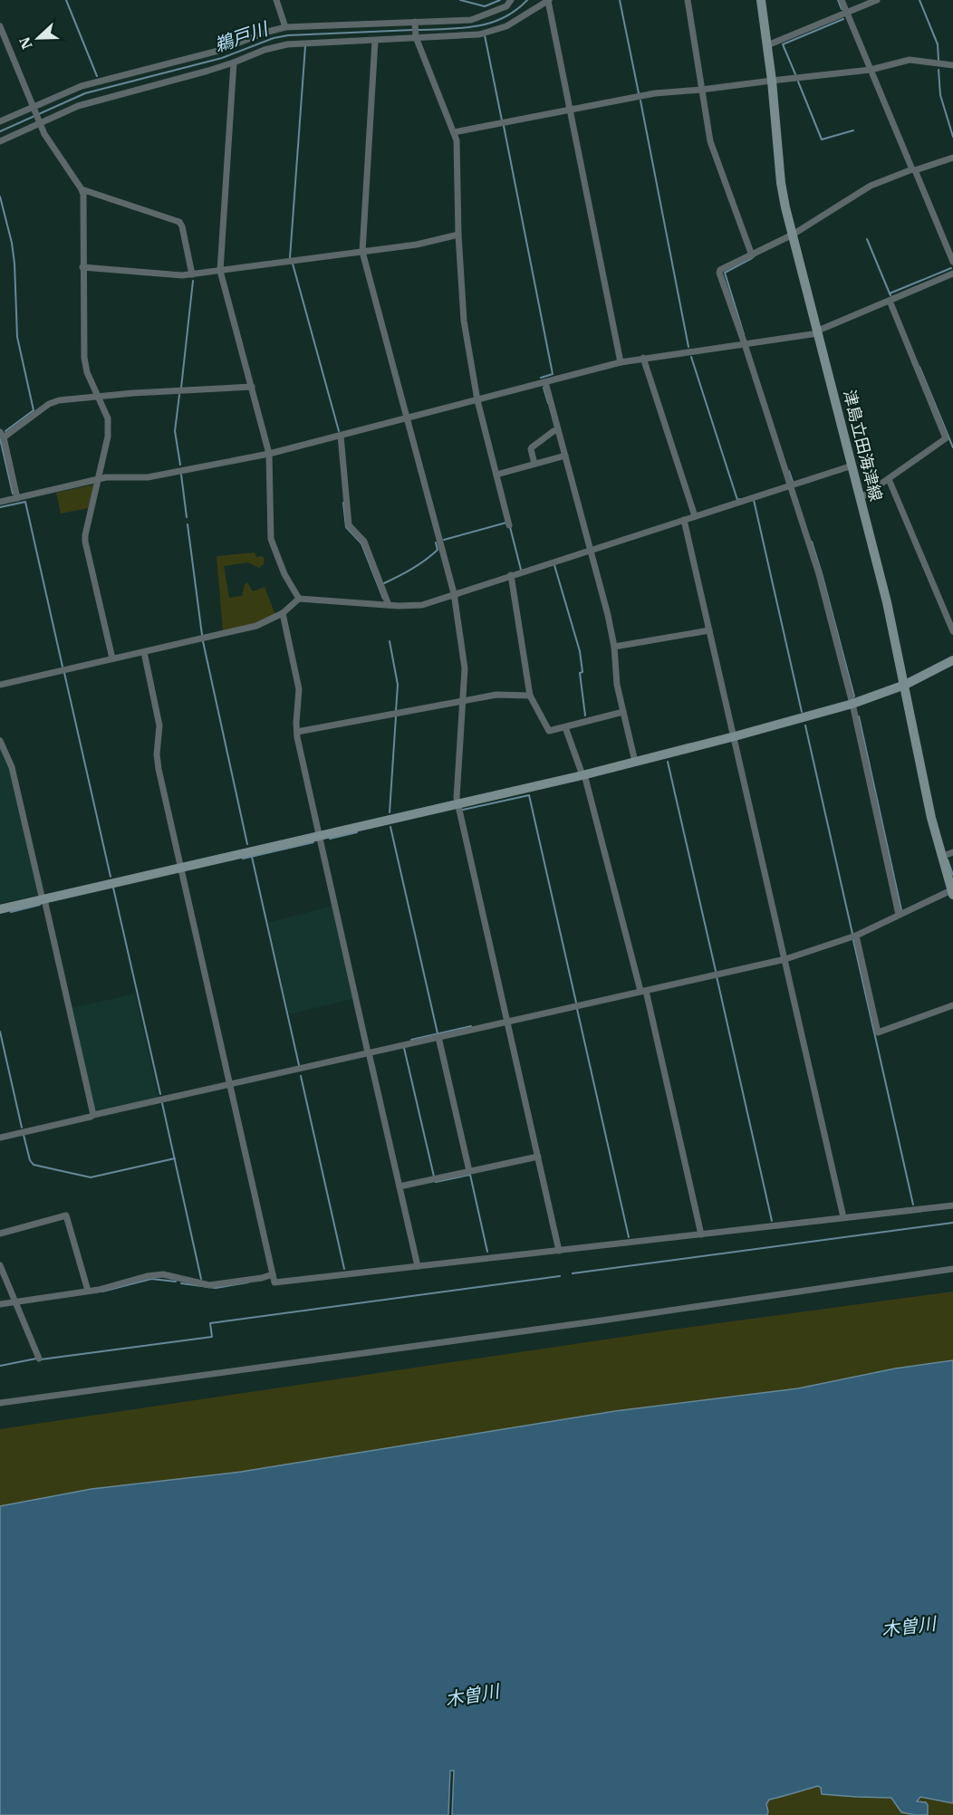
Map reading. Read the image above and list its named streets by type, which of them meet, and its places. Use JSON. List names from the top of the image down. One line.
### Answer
{"streets":{"street":["津島立田海津線"]},"water":["鵜戸川","木曽川"],"north":"left"}
